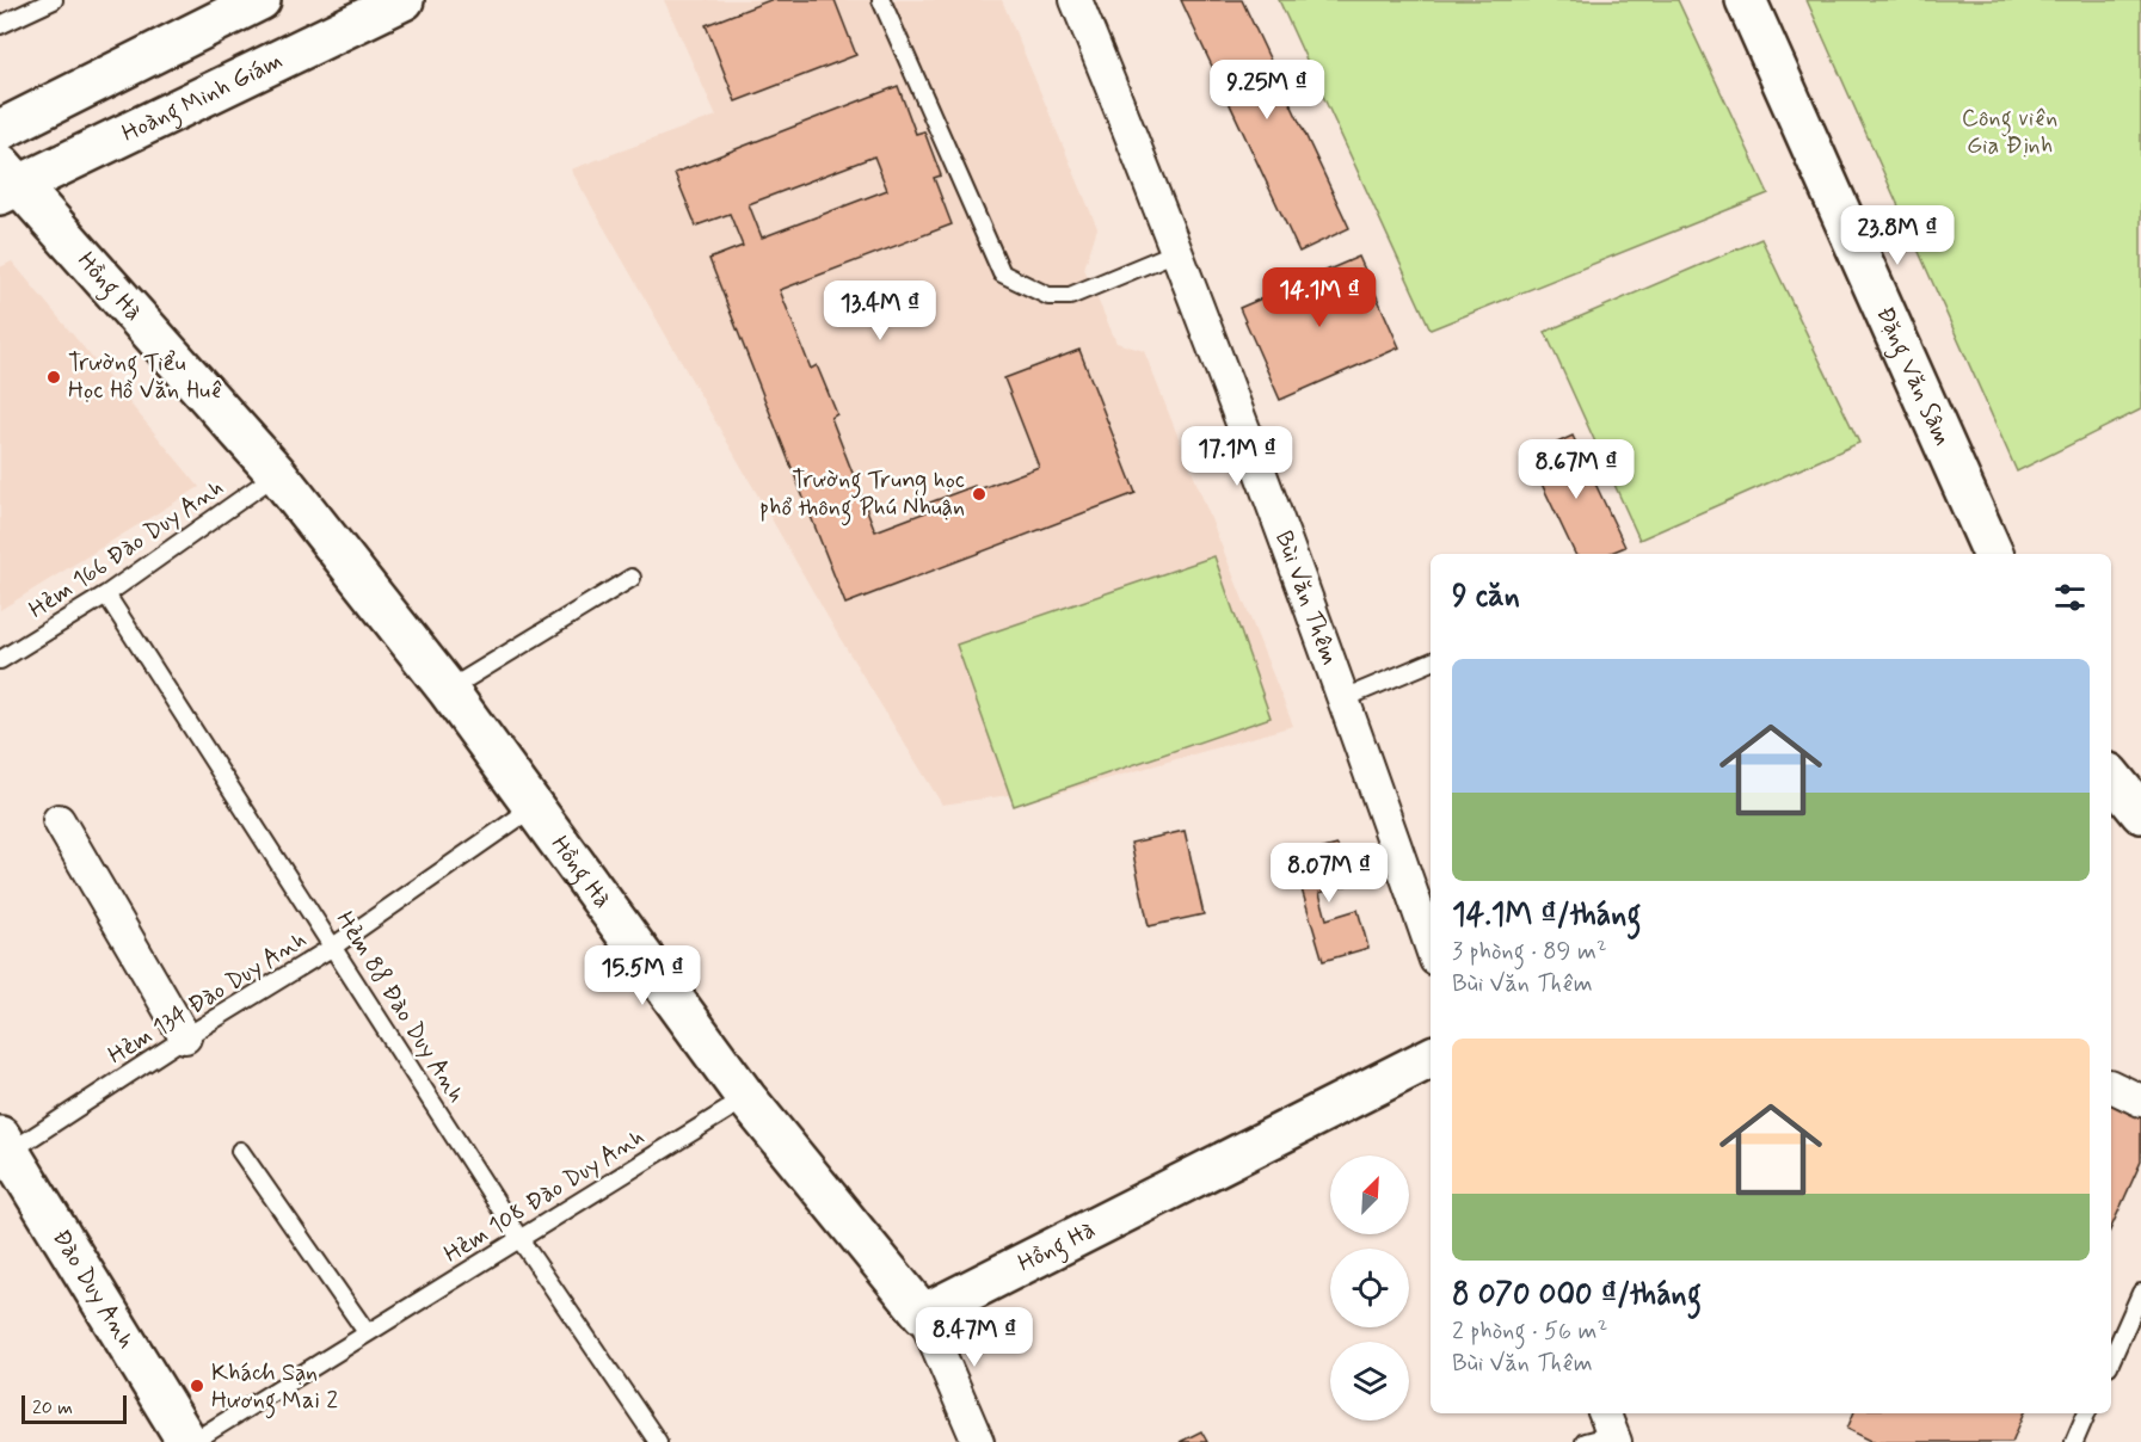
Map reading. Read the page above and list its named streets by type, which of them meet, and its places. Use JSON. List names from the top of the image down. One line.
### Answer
{"streets":{"street":["Hoàng Minh Giám","Hồng Hà","Đặng Văn Sâm","Bùi Văn Thêm","Đào Duy Anh"],"lane":["Hẻm 166 Đào Duy Anh","Hẻm 134 Đào Duy Anh","Hẻm 88 Đào Duy Anh","Hẻm 108 Đào Duy Anh"]},"crossings":[["Hoàng Minh Giám","Hồng Hà"],["Hồng Hà","Hẻm 166 Đào Duy Anh"],["Hồng Hà","Hẻm 134 Đào Duy Anh"],["Hồng Hà","Hẻm 108 Đào Duy Anh"],["Hẻm 166 Đào Duy Anh","Hẻm 88 Đào Duy Anh"],["Hẻm 134 Đào Duy Anh","Hẻm 88 Đào Duy Anh"],["Hẻm 134 Đào Duy Anh","Đào Duy Anh"],["Hẻm 88 Đào Duy Anh","Hẻm 108 Đào Duy Anh"],["Hẻm 108 Đào Duy Anh","Đào Duy Anh"]],"parks":["Công viên Gia Định"],"places":["Trường Tiểu Học Hồ Văn Huê","Trường Trung học phổ thông Phú Nhuận","Khách Sạn Hương Mai 2"],"scale_bar":"20 m","north":"top right","page":{"price":["9.25M ₫","23.8M ₫","14.1M ₫","13.4M ₫","17.1M ₫","8.67M ₫","8.07M ₫","15.5M ₫","8.47M ₫"],"heading":"9 căn","list":[{"name":"14.1M ₫/tháng","note":"3 phòng · 89 m² · Bùi Văn Thêm"},{"name":"8 070 000 ₫/tháng","note":"2 phòng · 56 m² · Bùi Văn Thêm"}],"scale":"20 m"}}
